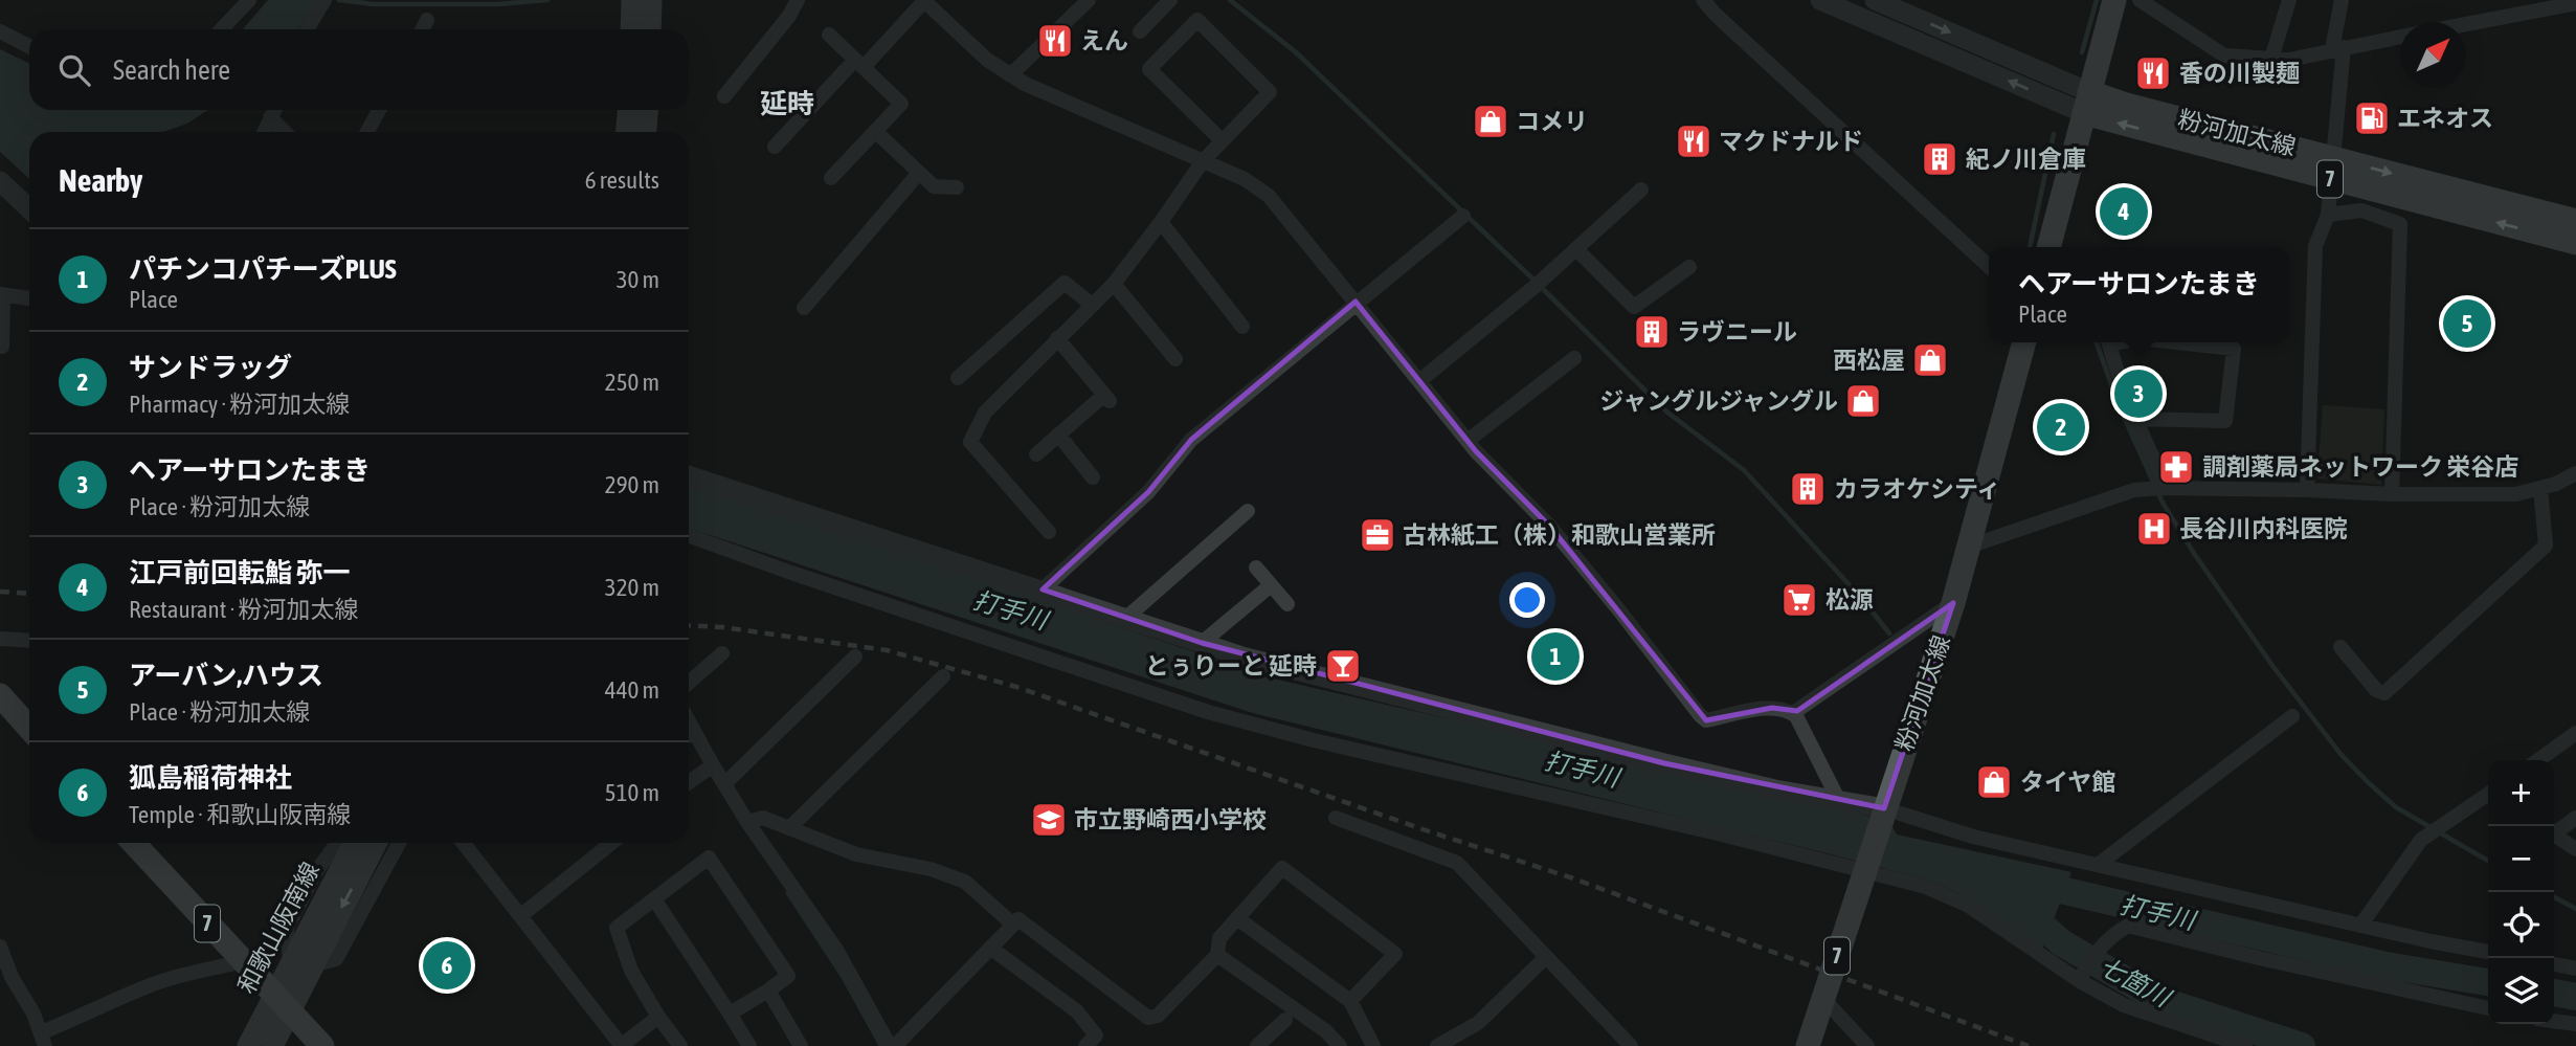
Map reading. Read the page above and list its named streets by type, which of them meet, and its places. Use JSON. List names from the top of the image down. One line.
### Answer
{"streets":{"main road":["粉河加太線","7","和歌山阪南線"]},"crossings":[["7","和歌山阪南線"]],"districts":["延時"],"water":["打手川","七箇川"],"places":{"restaurant":["えん","香の川製麺","マクドナルド"],"fuel station":["エネオス"],"shop":["コメリ","西松屋","ジャングルジャングル","タイヤ館"],"building":["紀ノ川倉庫","ラヴニール","カラオケシティ"],"pharmacy":["調剤薬局ネットワーク 栄谷店"],"hospital":["長谷川内科医院"],"office":["古林紙工（株）和歌山営業所"],"supermarket":["松源"],"bar":["とぅりーと 延時"],"school or university":["市立野崎西小学校"]},"north":"top right","page":{"search":"Search here","heading":["Nearby","6 results"],"pins":["4","5","3","2","1","6"],"list":[{"mark":"1","name":"パチンコパチーズPLUS","note":"Place","value":"30 m"},{"mark":"2","name":"サンドラッグ","note":"Pharmacy · 粉河加太線","value":"250 m"},{"mark":"3","name":"ヘアーサロンたまき","note":"Place · 粉河加太線","value":"290 m"},{"mark":"4","name":"江戸前回転鮨 弥一","note":"Restaurant · 粉河加太線","value":"320 m"},{"mark":"5","name":"アーバン,ハウス","note":"Place · 粉河加太線","value":"440 m"},{"mark":"6","name":"狐島稲荷神社","note":"Temple · 和歌山阪南線","value":"510 m"}],"popup":["ヘアーサロンたまき","Place"],"map_buttons":["+","−"]}}
